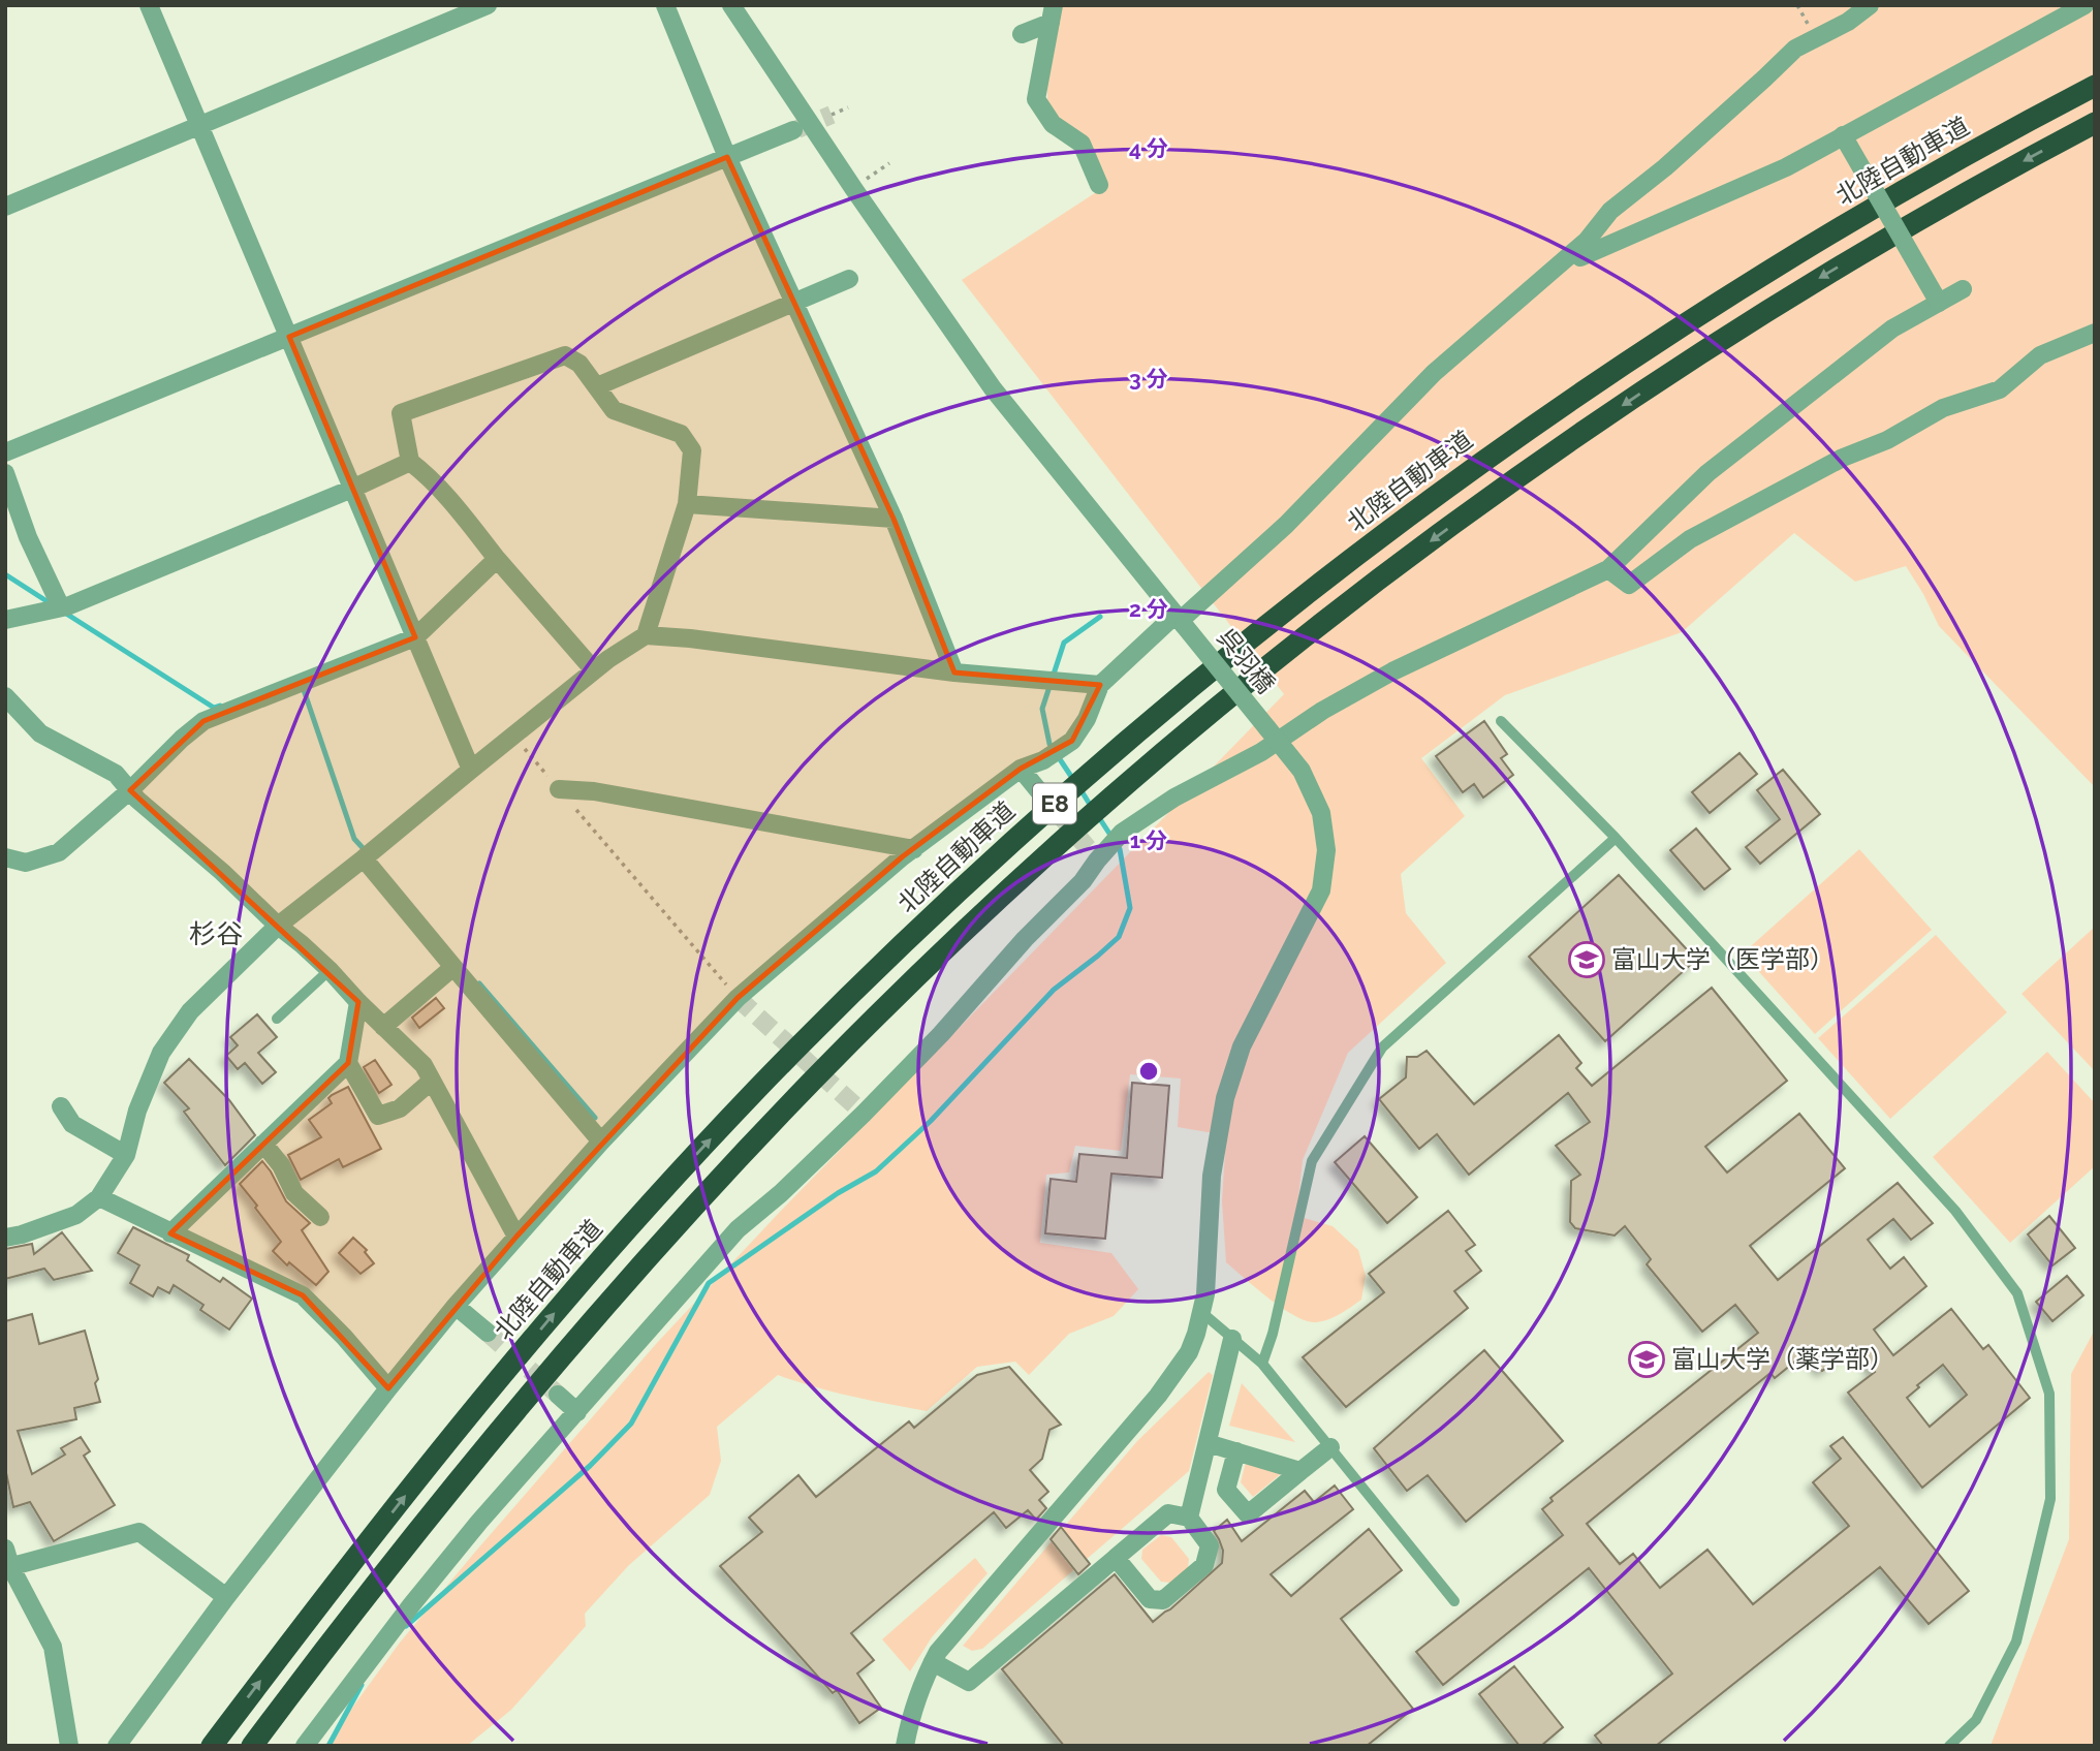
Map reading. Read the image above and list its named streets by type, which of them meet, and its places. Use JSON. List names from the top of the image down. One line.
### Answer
{"streets":{"highway":["北陸自動車道","E8"],"street":["呉羽橋"]},"districts":["杉谷"],"places":{"school or university":["富山大学（医学部）","富山大学（薬学部）"]},"rings":["4 分","3 分","2 分","1 分"]}
